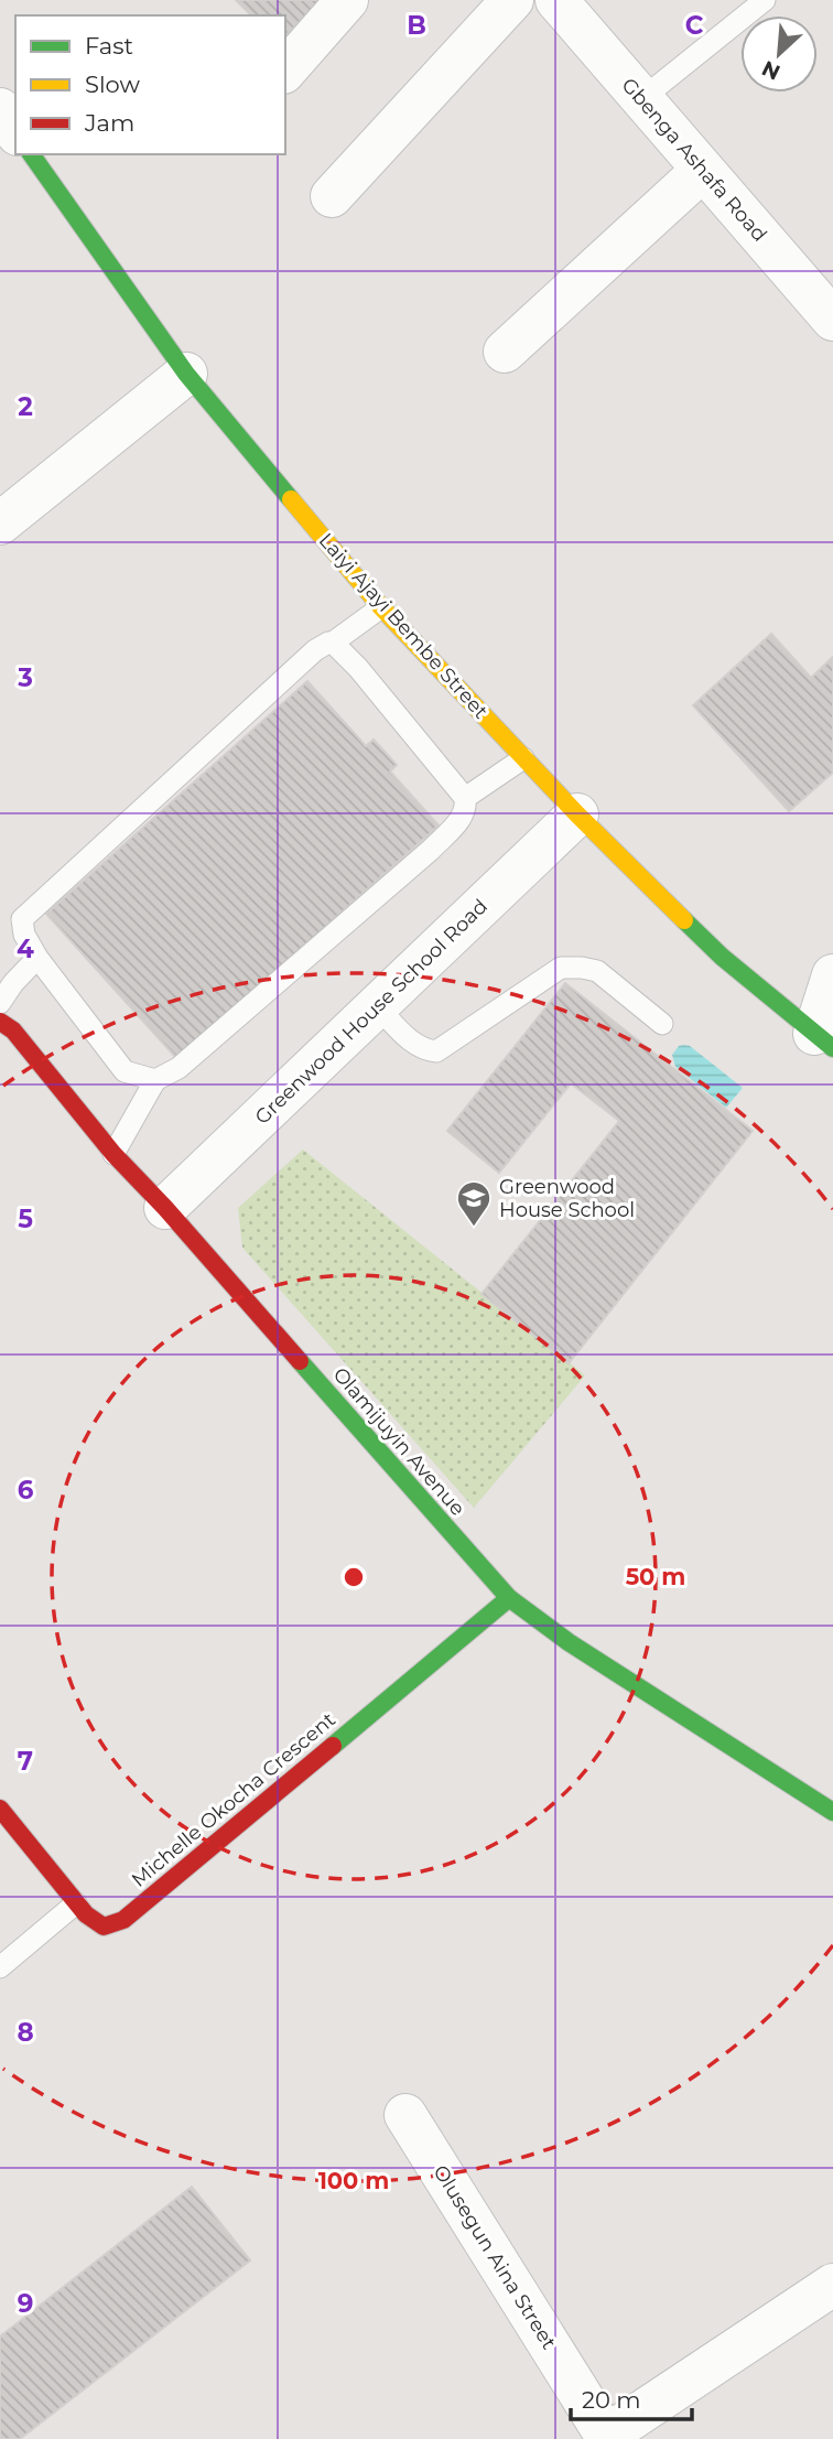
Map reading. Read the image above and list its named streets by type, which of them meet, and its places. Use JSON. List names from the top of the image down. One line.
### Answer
{"streets":{"street":["Gbenga Ashafa Road","Laiyi Ajayi Bembe Street","Greenwood House School Road","Olamijuyin Avenue","Michelle Okocha Crescent","Olusegun Aina Street"]},"crossings":[["Laiyi Ajayi Bembe Street","Greenwood House School Road"],["Greenwood House School Road","Olamijuyin Avenue"],["Olamijuyin Avenue","Michelle Okocha Crescent"]],"places":{"school or university":["Greenwood House School"]},"legend":["Fast","Slow","Jam"],"scale_bar":"20 m","north":"bottom left","grid":{"columns":["B","C"],"rows":["2","3","4","5","6","7","8","9"]},"rings":["50 m","100 m"]}
